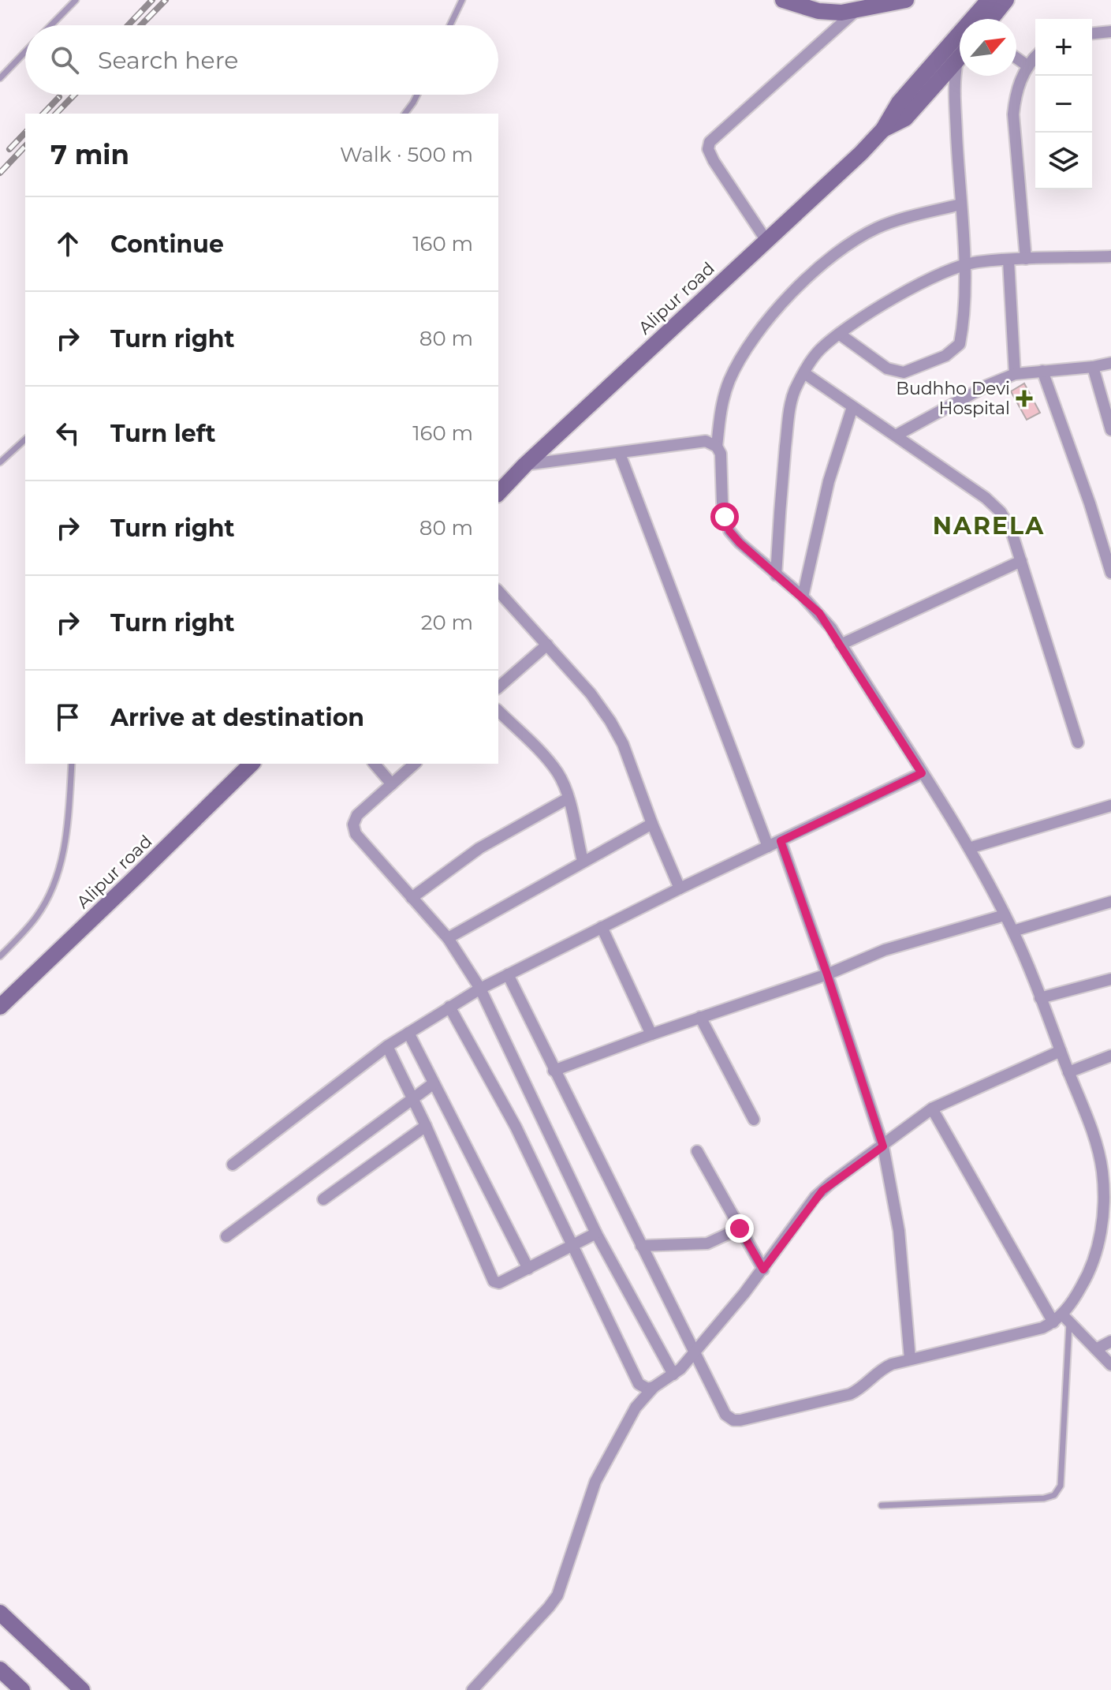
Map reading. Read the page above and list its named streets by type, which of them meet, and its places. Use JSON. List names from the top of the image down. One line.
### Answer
{"streets":{"street":["Alipur road"]},"districts":["NARELA"],"places":{"health":["Budhho Devi Hospital"]},"north":"top right","page":{"map_buttons":["+","−"],"search":"Search here","heading":["7 min","Walk · 500 m"],"list":[["Continue","160 m"],["Turn right","80 m"],["Turn left","160 m"],["Turn right","80 m"],["Turn right","20 m"],"Arrive at destination"]}}
